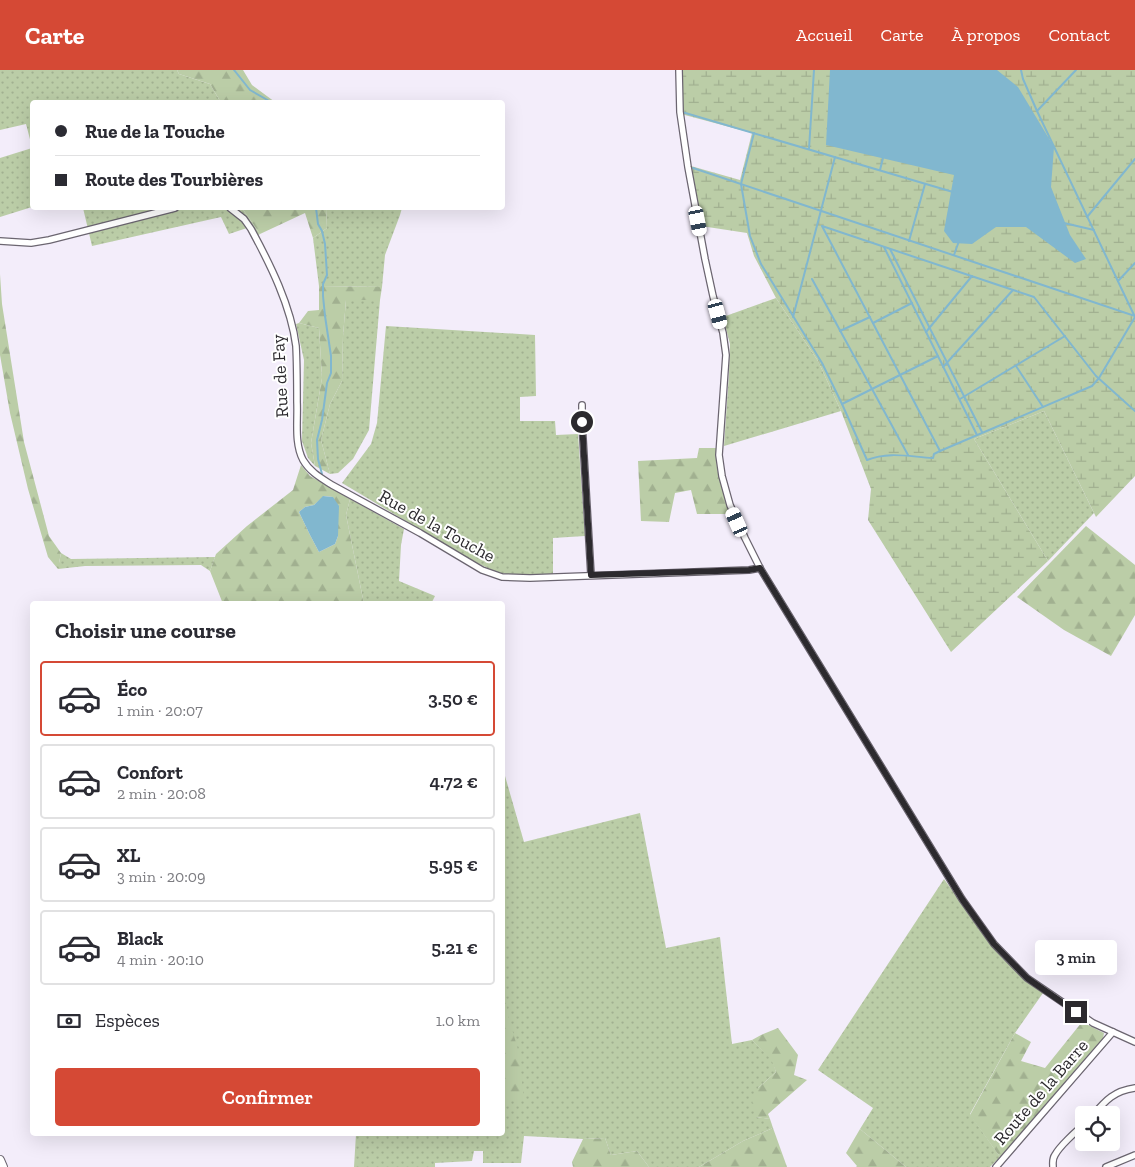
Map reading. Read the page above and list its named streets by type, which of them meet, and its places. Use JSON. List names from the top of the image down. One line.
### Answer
{"streets":{"street":["Rue de Fay","Rue de la Touche","Route de la Barre"]},"crossings":[["Rue de Fay","Rue de la Touche"]],"page":{"header":"Carte","nav":["Accueil","Carte","À propos","Contact"],"banner":["Rue de la Touche","Route des Tourbières"],"heading":"Choisir une course","list":[{"name":"Éco","note":"1 min · 20:07","value":"3.50 €"},{"name":"Confort","note":"2 min · 20:08","value":"4.72 €"},{"name":"XL","note":"3 min · 20:09","value":"5.95 €"},{"name":"Black","note":"4 min · 20:10","value":"5.21 €"}],"bubble":"3 min","pay":["Espèces","1.0 km"],"buttons":"Confirmer"}}
